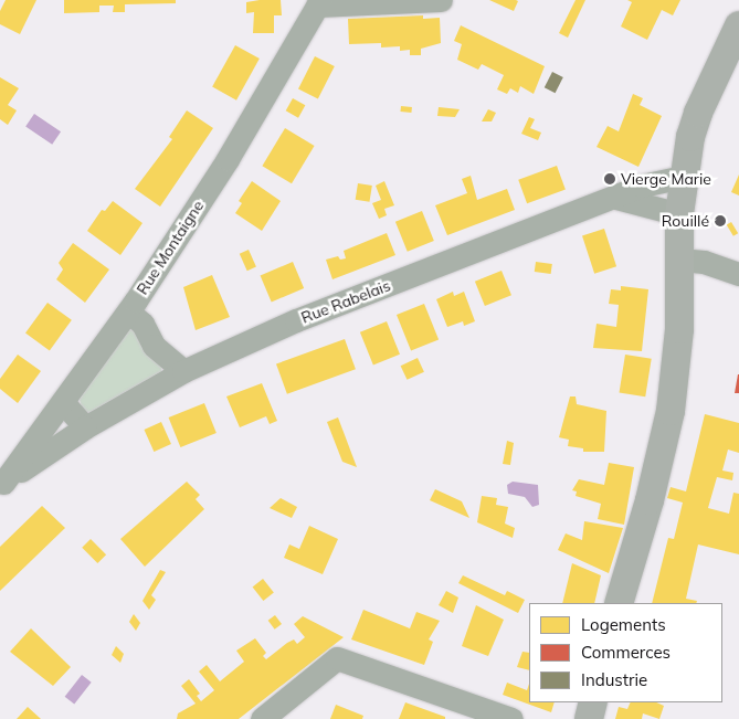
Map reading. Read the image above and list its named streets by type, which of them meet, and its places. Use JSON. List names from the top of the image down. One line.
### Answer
{"streets":{"street":["Rue Montaigne","Rue Rabelais"]},"crossings":[["Rue Montaigne","Rue Rabelais"]],"places":["Vierge Marie","Rouillé"],"legend":["Logements","Commerces","Industrie"]}
